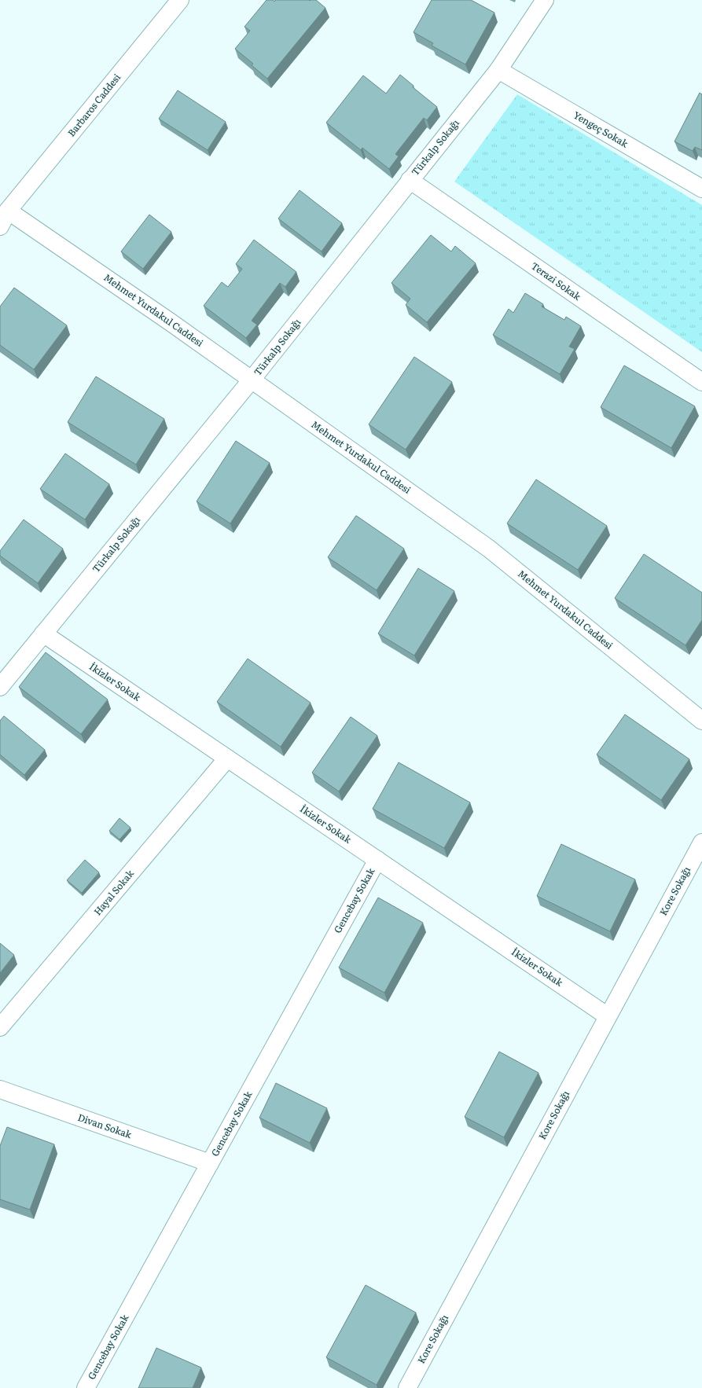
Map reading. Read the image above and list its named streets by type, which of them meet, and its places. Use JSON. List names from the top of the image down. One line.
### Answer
{"streets":{"street":["Barbaros Caddesi","Yengeç Sokak","Türkalp Sokağı","Terazi Sokak","Mehmet Yurdakul Caddesi","İkizler Sokak","Kore Sokağı","Hayal Sokak","Gencebay Sokak","Divan Sokak"]},"crossings":[["Barbaros Caddesi","Mehmet Yurdakul Caddesi"],["Yengeç Sokak","Türkalp Sokağı"],["Türkalp Sokağı","Terazi Sokak"],["Türkalp Sokağı","Mehmet Yurdakul Caddesi"],["Türkalp Sokağı","İkizler Sokak"],["İkizler Sokak","Kore Sokağı"],["İkizler Sokak","Hayal Sokak"],["İkizler Sokak","Gencebay Sokak"],["Gencebay Sokak","Divan Sokak"]]}
